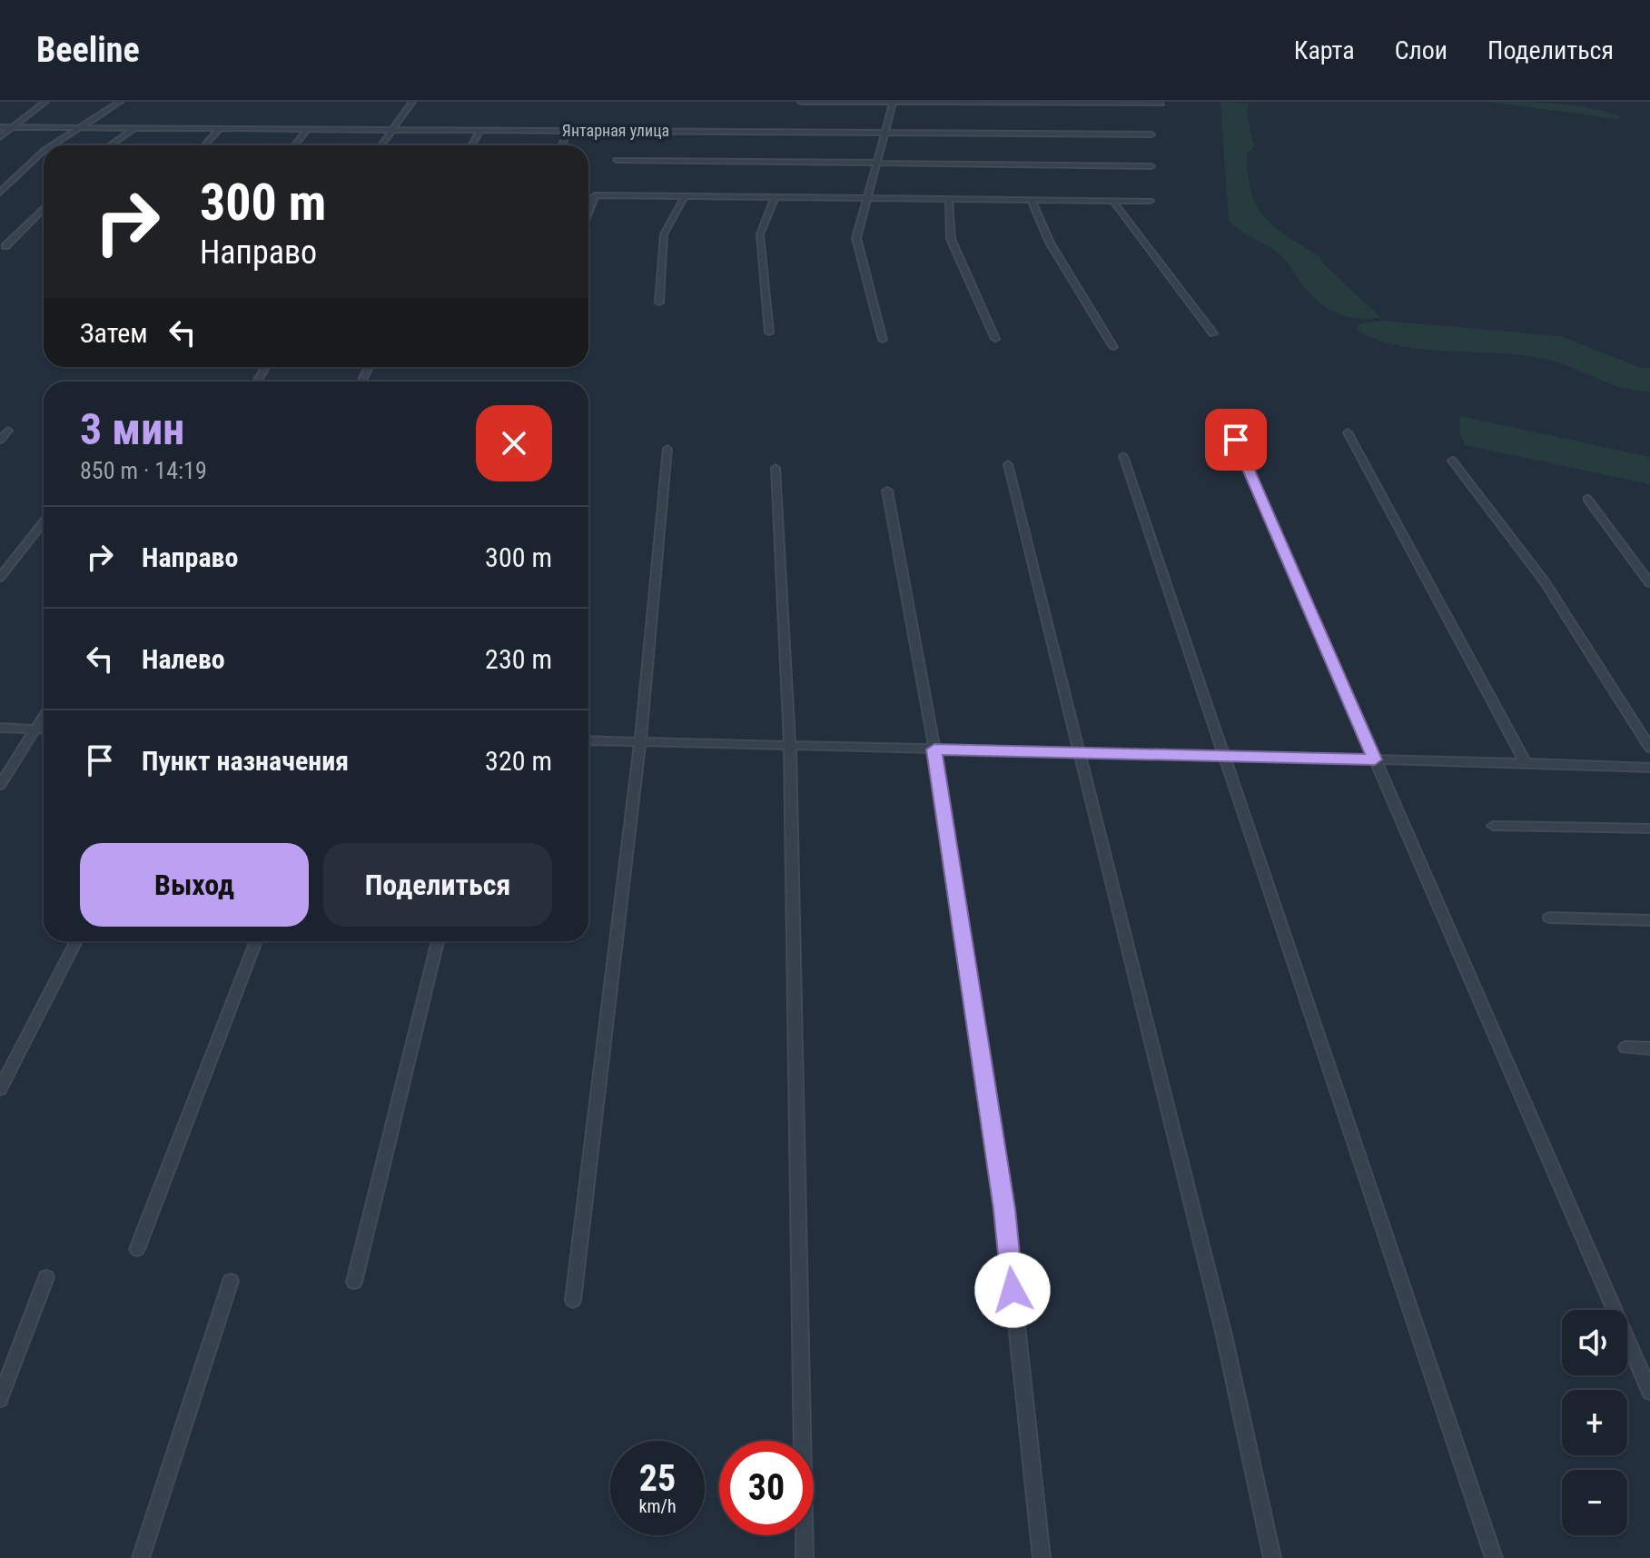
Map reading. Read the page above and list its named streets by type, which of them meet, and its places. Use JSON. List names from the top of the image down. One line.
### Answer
{"streets":{"street":["Янтарная улица"]},"page":{"header":"Beeline","nav":["Карта","Слои","Поделиться"],"turn":["300 m","Направо"],"then":"Затем","heading":["3 мин","850 m · 14:19"],"list":[{"name":"Направо","value":"300 m"},{"name":"Налево","value":"230 m"},{"name":"Пункт назначения","value":"320 m"}],"buttons":["Выход","Поделиться"],"map_buttons":["+","−"],"speed":"25 km/h","limit":"30"}}
